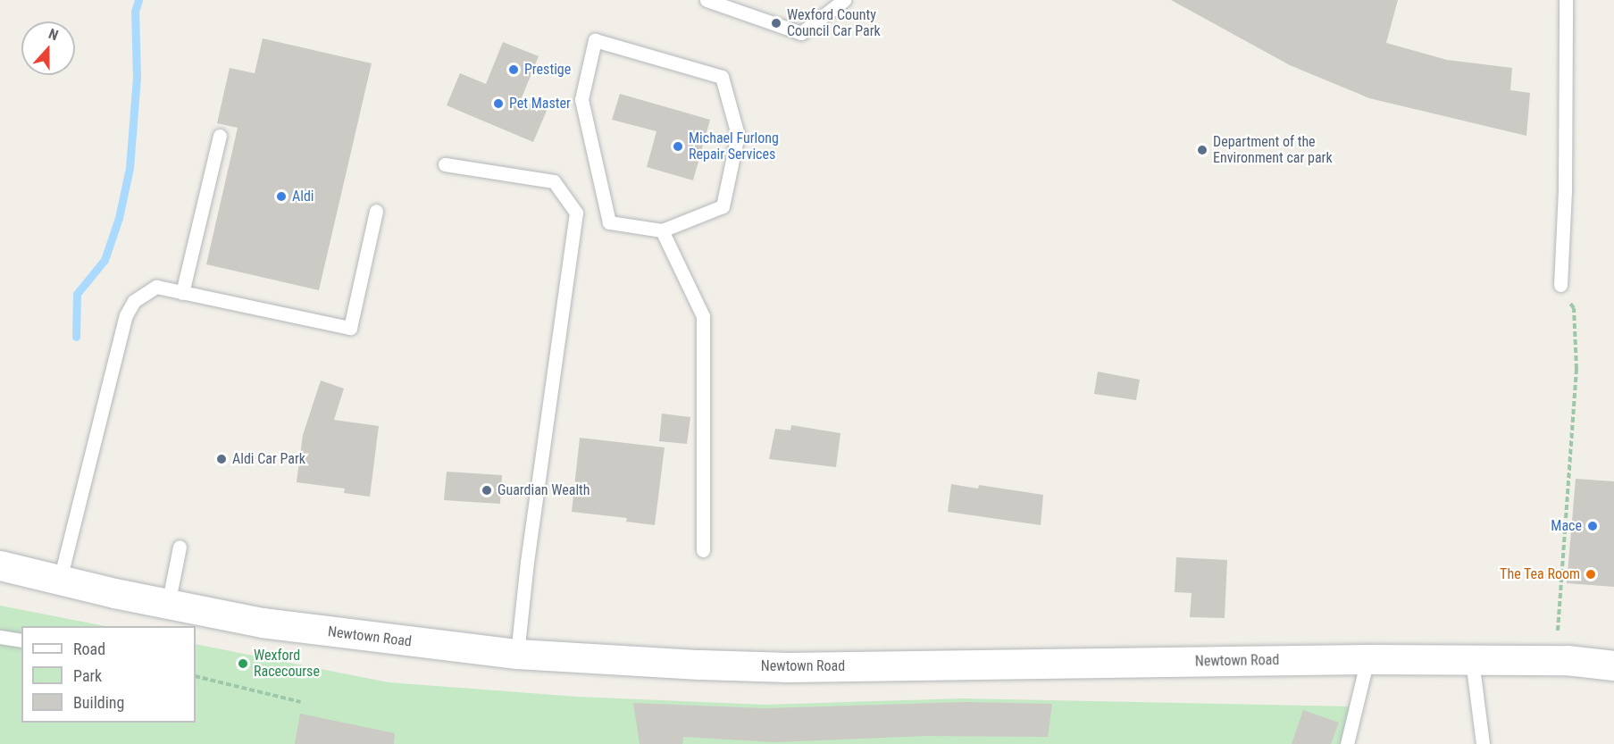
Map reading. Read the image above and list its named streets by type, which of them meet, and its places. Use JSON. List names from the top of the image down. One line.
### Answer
{"streets":{"main road":["Newtown Road"]},"places":["Wexford County Council Car Park","Prestige","Pet Master","Michael Furlong Repair Services","Department of the Environment car park","Aldi","Aldi Car Park","Guardian Wealth","Mace","The Tea Room","Wexford Racecourse"],"legend":["Road","Park","Building"],"north":"top"}
